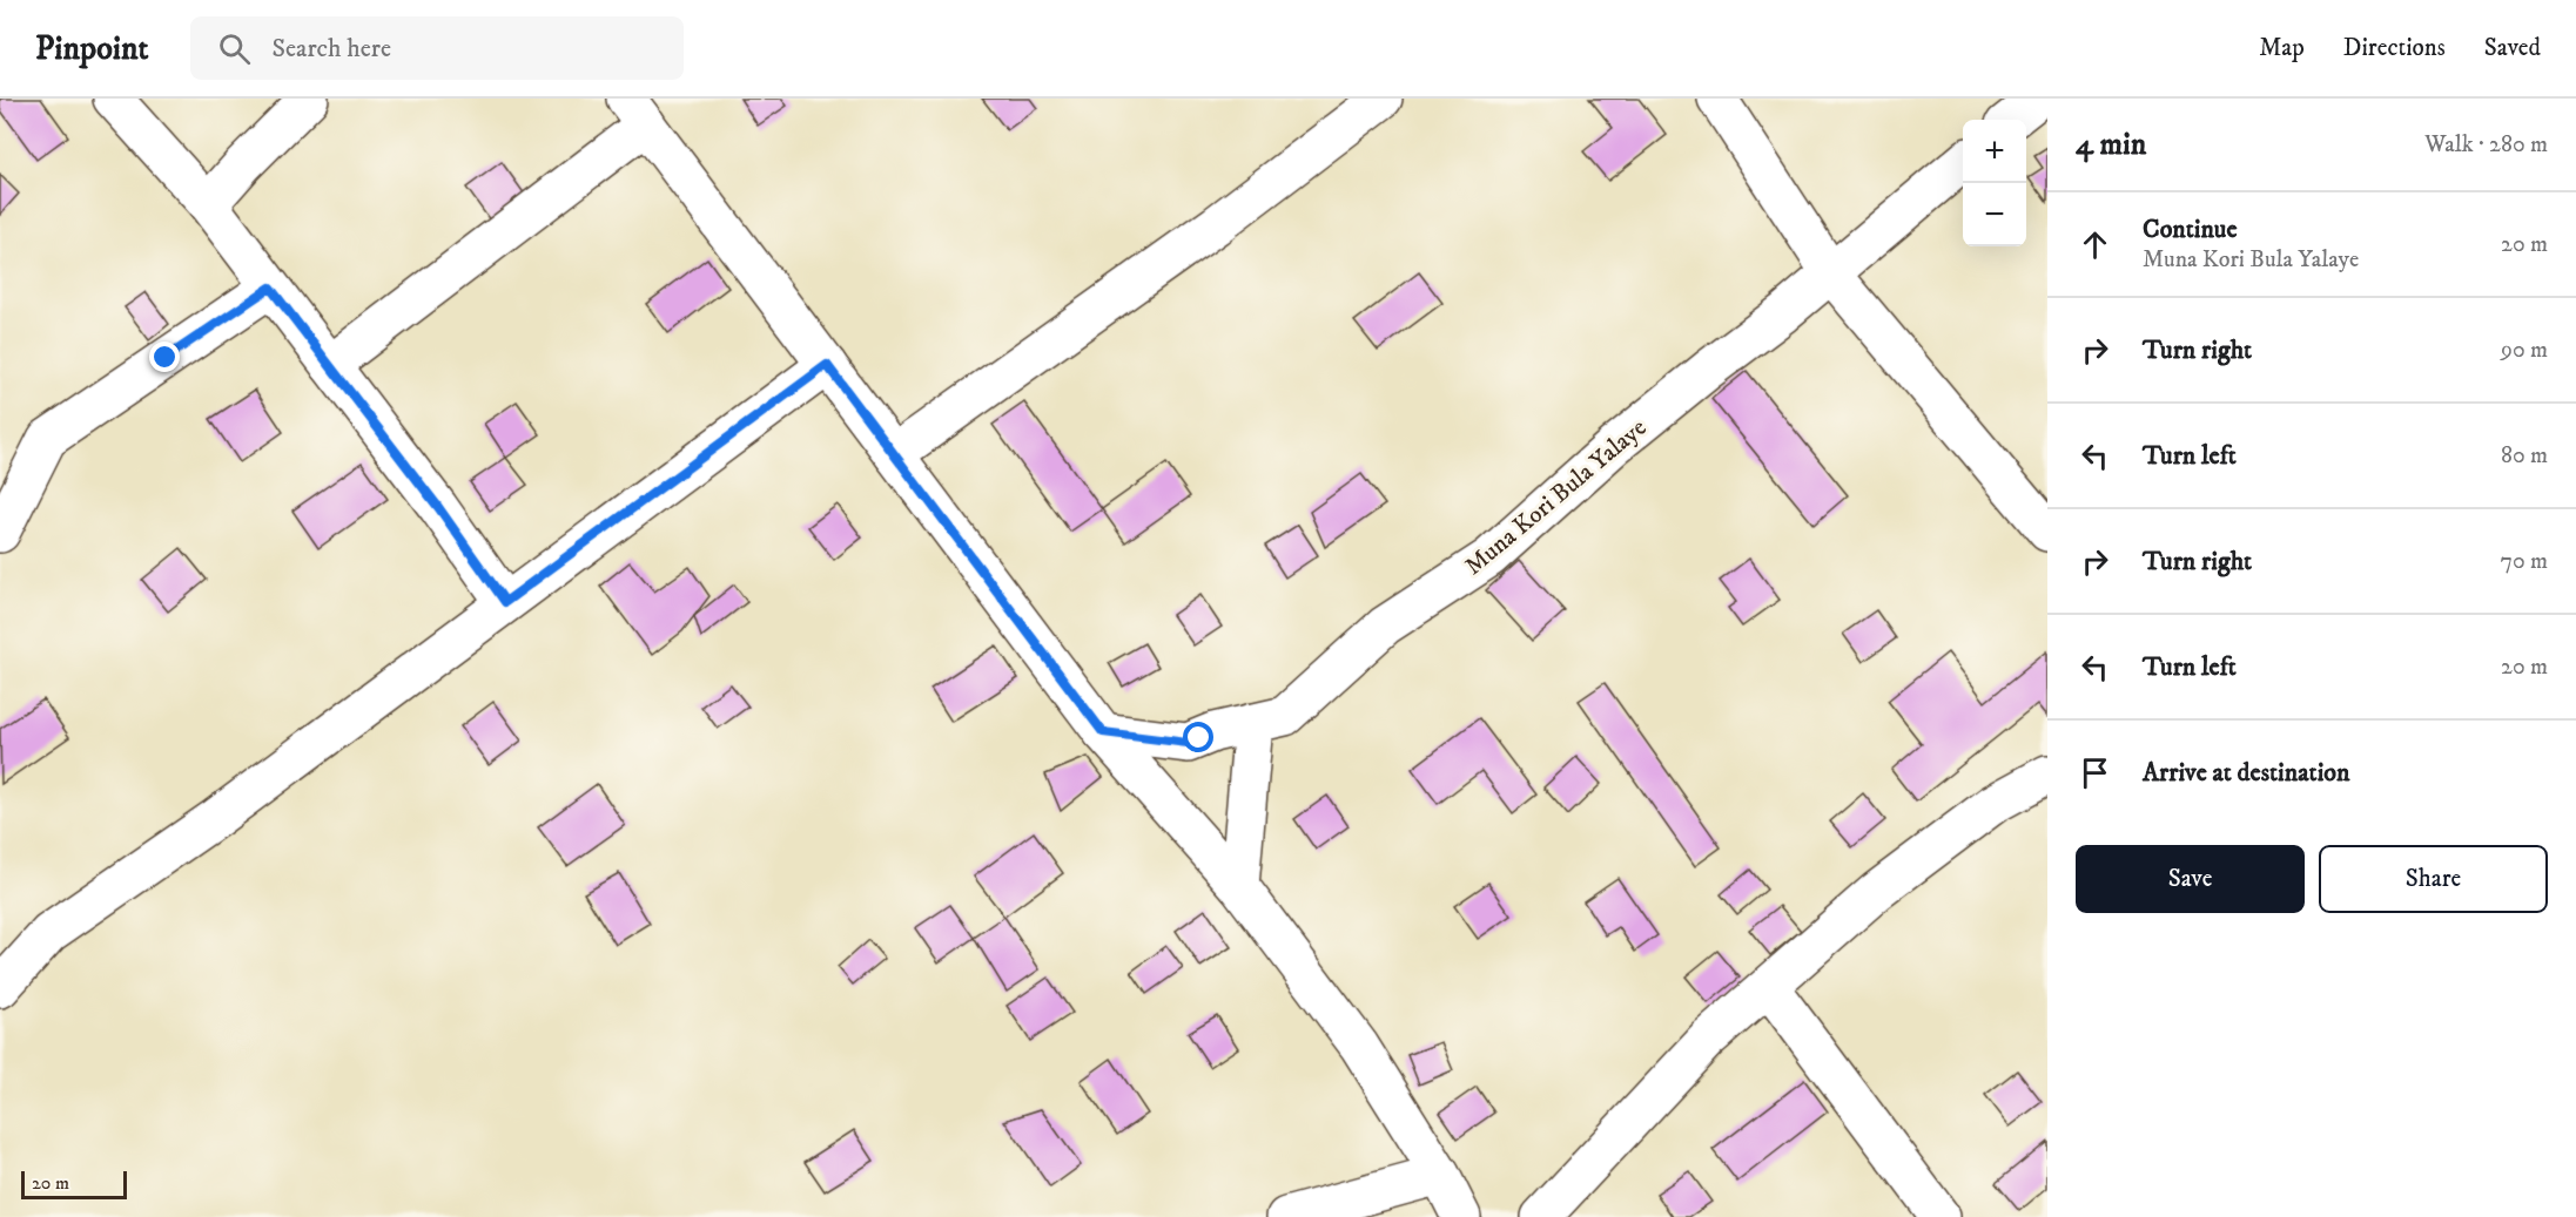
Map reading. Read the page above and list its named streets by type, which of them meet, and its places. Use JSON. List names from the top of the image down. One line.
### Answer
{"streets":{"street":["Muna Kori Bula Yalaye"]},"scale_bar":"20 m","page":{"header":"Pinpoint","search":"Search here","nav":["Map","Directions","Saved"],"heading":["4 min","Walk · 280 m"],"map_buttons":["+","−"],"list":[["Continue","Muna Kori Bula Yalaye","20 m"],["Turn right","90 m"],["Turn left","80 m"],["Turn right","70 m"],["Turn left","20 m"],"Arrive at destination"],"buttons":["Save","Share"],"scale":"20 m"}}
